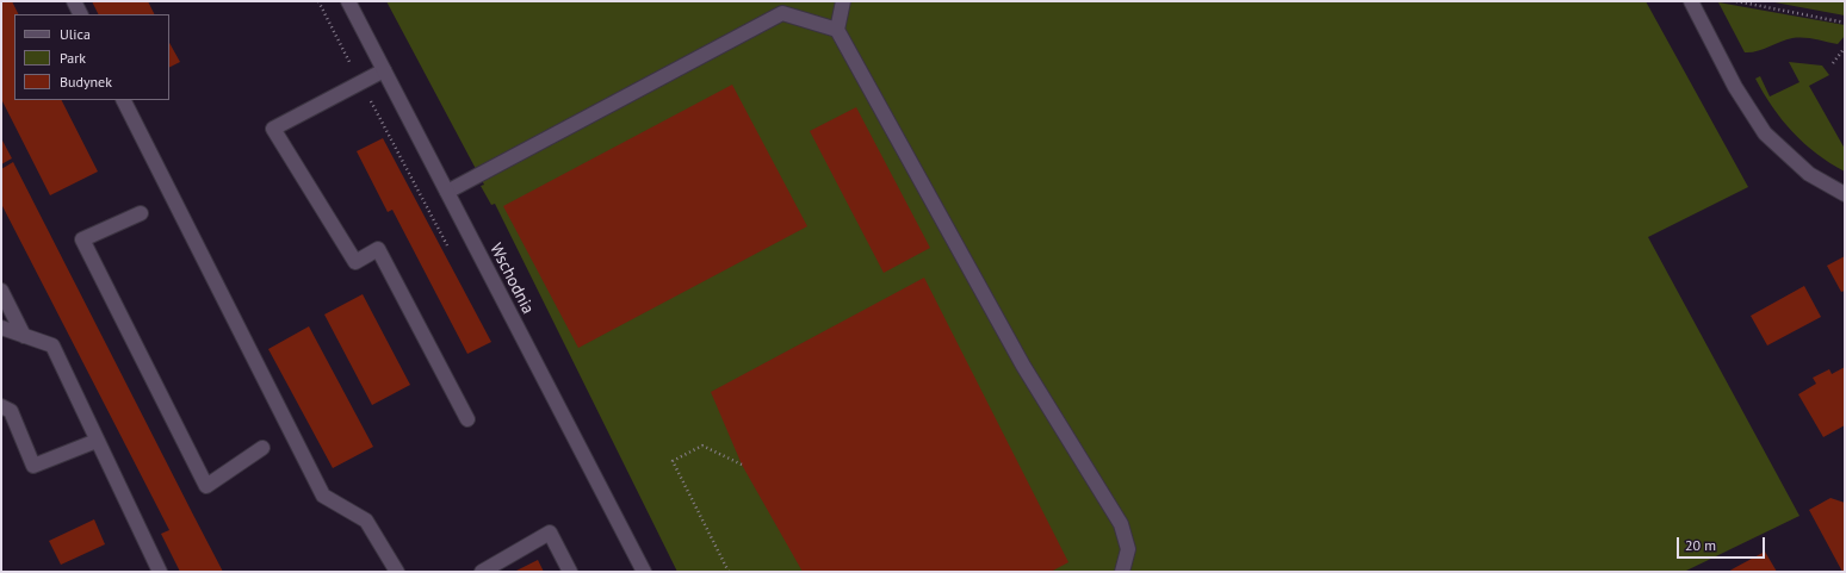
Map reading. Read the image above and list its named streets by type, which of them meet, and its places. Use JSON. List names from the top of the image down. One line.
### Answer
{"streets":{"street":["Wschodnia"]},"legend":["Ulica","Park","Budynek"],"scale_bar":"20 m"}
